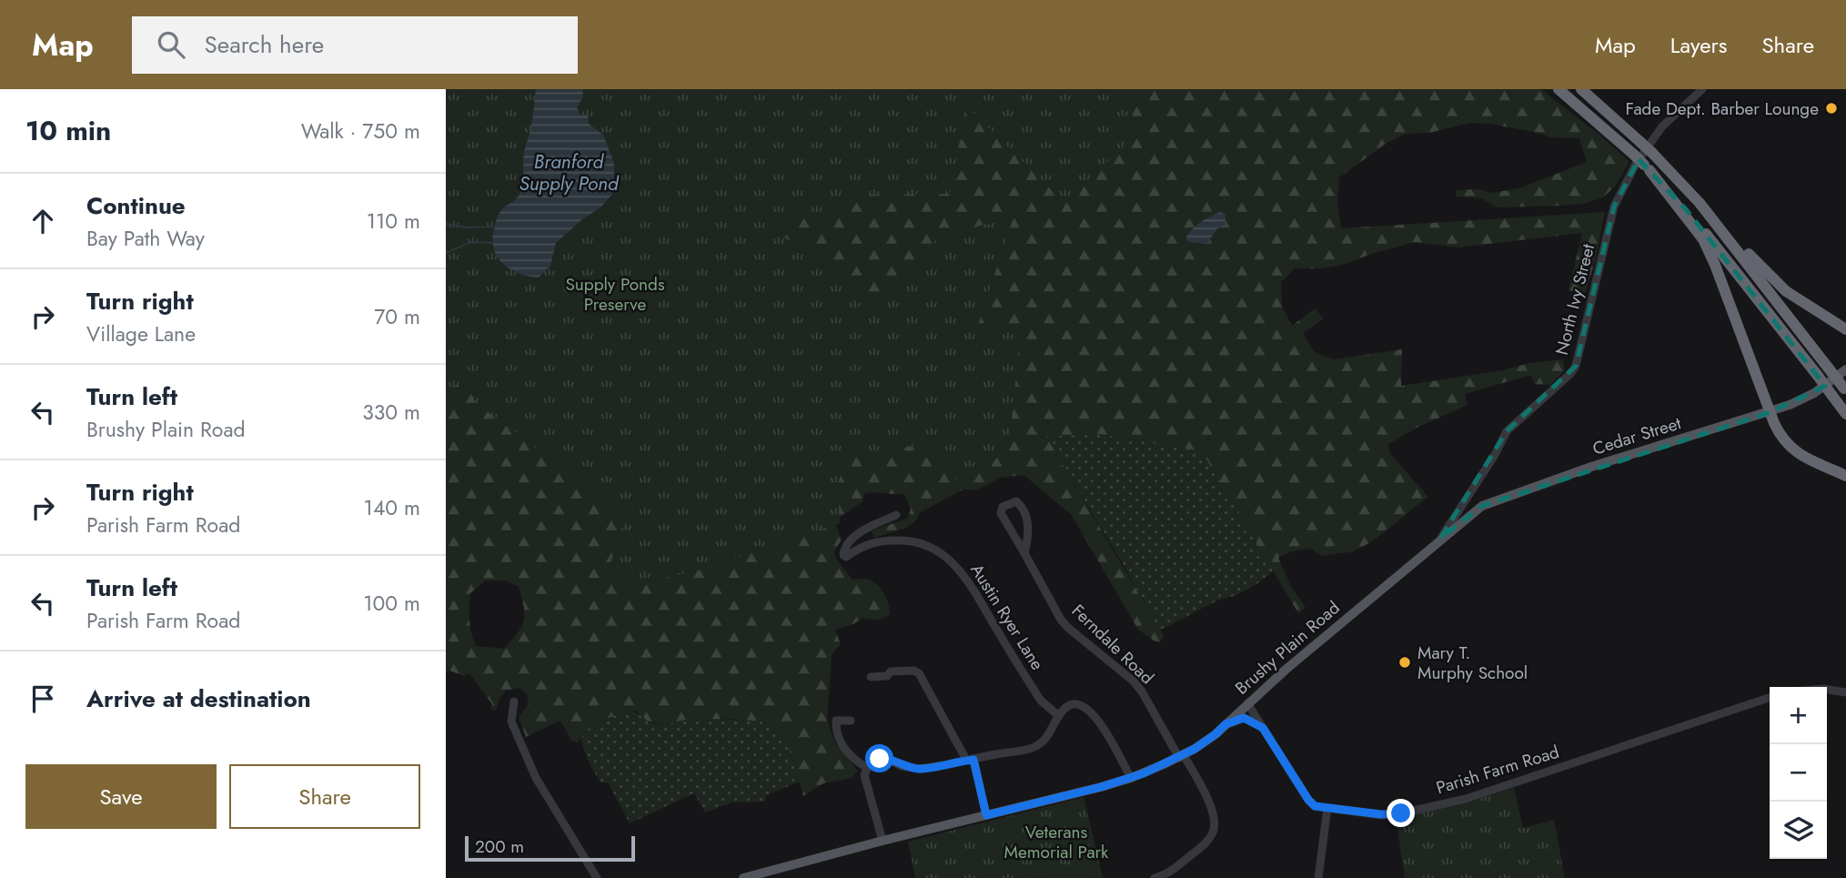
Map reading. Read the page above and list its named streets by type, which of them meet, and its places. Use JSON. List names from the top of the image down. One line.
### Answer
{"streets":{"main road":["Cedar Street","Brushy Plain Road"],"street":["North Ivy Street","Austin Ryer Lane","Ferndale Road","Parish Farm Road"]},"crossings":[["North Ivy Street","Cedar Street"],["North Ivy Street","Brushy Plain Road"],["Cedar Street","Brushy Plain Road"],["Ferndale Road","Brushy Plain Road"],["Brushy Plain Road","Parish Farm Road"]],"water":["Branford Supply Pond"],"parks":["Supply Ponds Preserve","Veterans Memorial Park"],"places":["Fade Dept. Barber Lounge","Mary T. Murphy School"],"scale_bar":"200 m","page":{"header":"Map","search":"Search here","nav":["Map","Layers","Share"],"heading":["10 min","Walk · 750 m"],"list":[["Continue","Bay Path Way","110 m"],["Turn right","Village Lane","70 m"],["Turn left","Brushy Plain Road","330 m"],["Turn right","Parish Farm Road","140 m"],["Turn left","Parish Farm Road","100 m"],"Arrive at destination"],"map_buttons":["+","−"],"buttons":["Save","Share"],"scale":"200 m"}}
